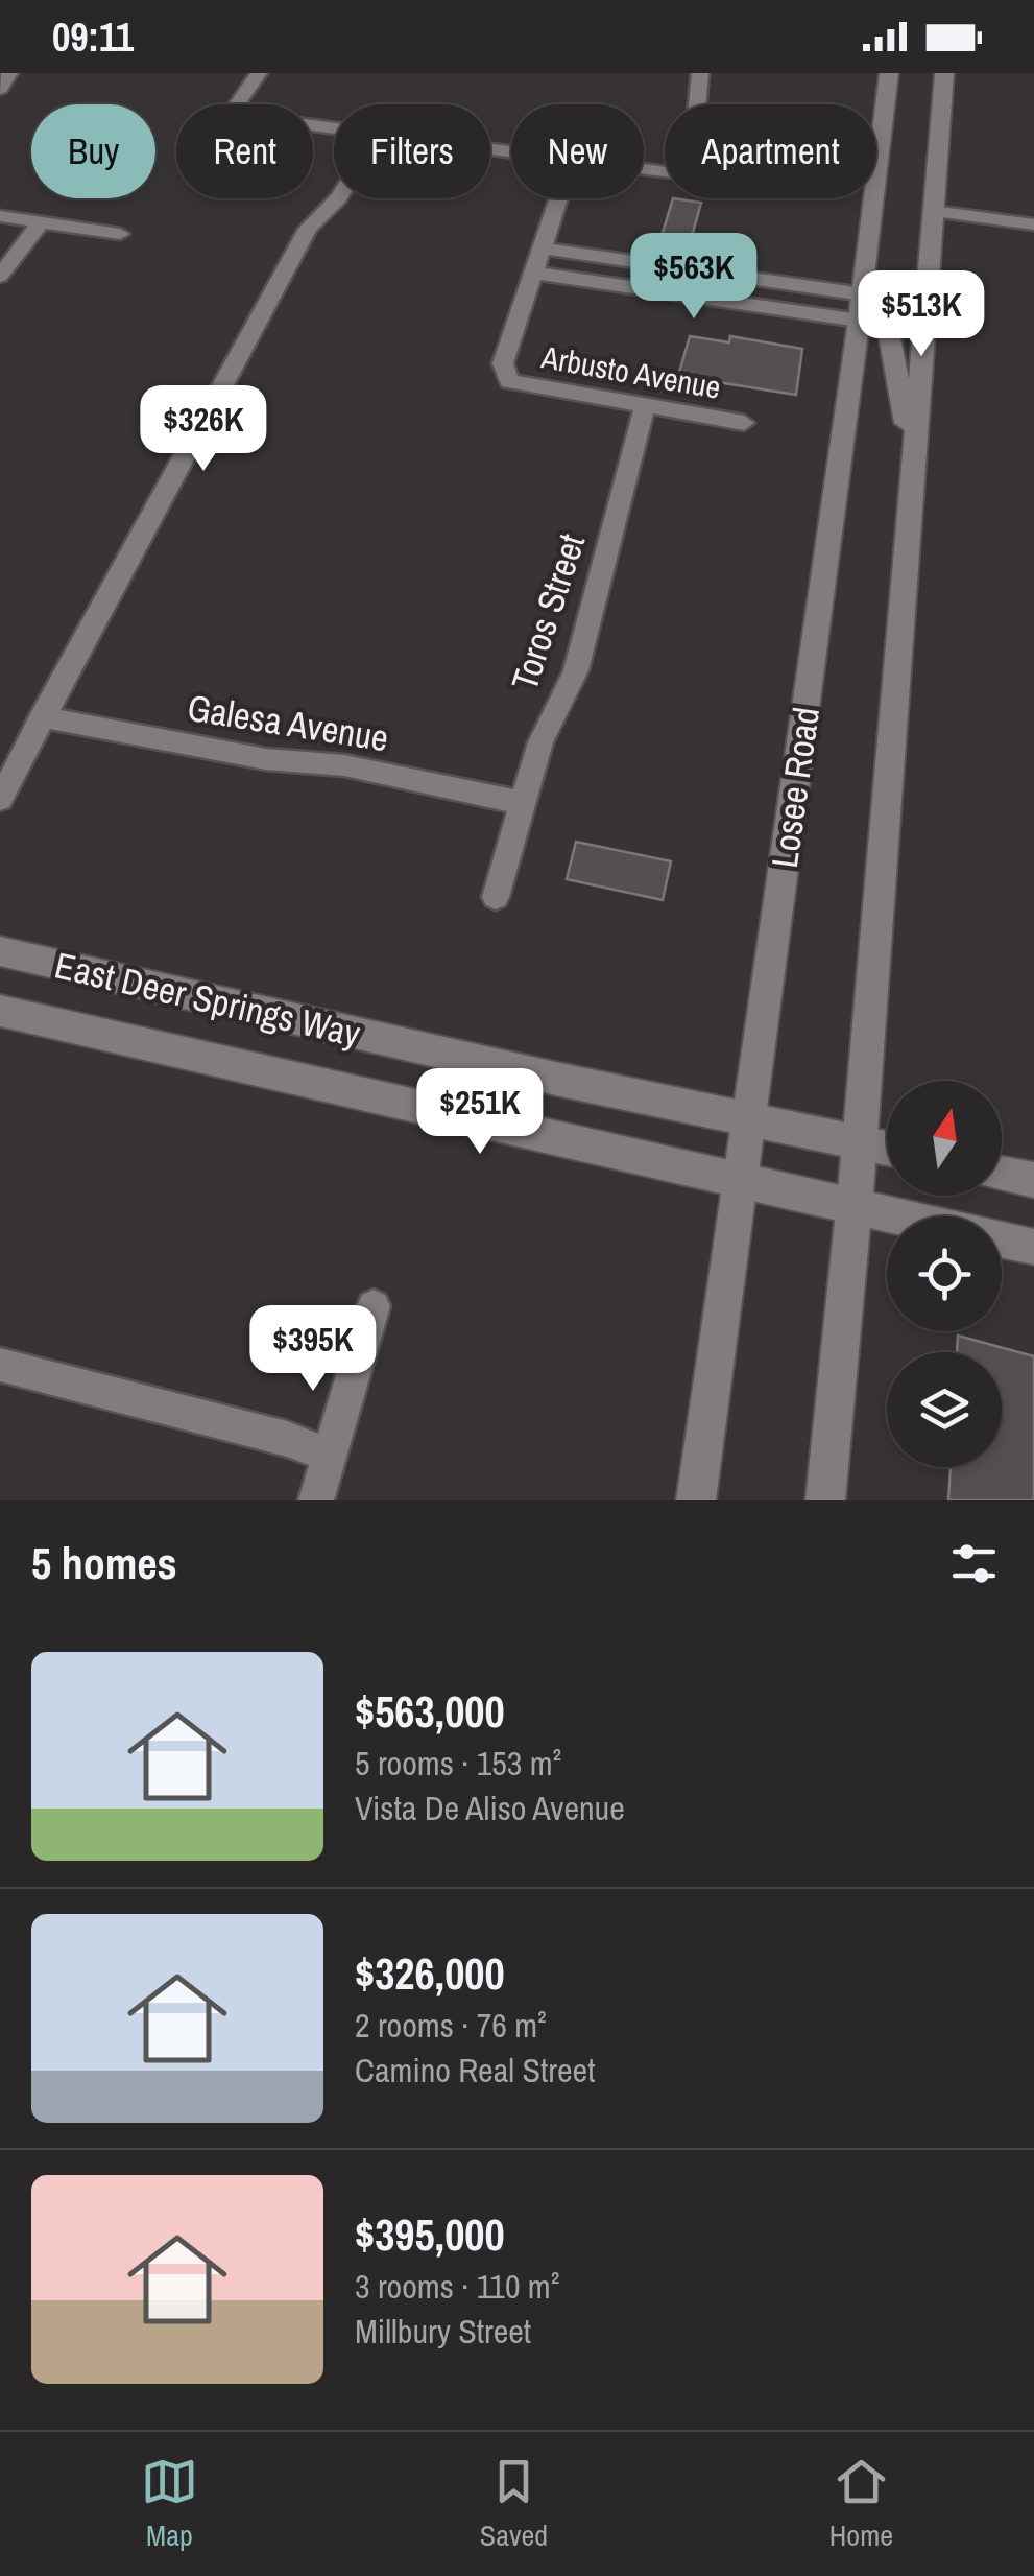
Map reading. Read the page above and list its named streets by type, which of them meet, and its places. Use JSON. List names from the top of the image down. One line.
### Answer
{"streets":{"main road":["Losee Road","East Deer Springs Way"],"street":["Arbusto Avenue","Toros Street","Galesa Avenue"]},"crossings":[["Arbusto Avenue","Toros Street"],["Toros Street","Galesa Avenue"],["Losee Road","East Deer Springs Way"]],"north":"top","page":{"status":"09:11","chip":["Buy","Rent","Filters","New","Apartment"],"price":["$563K","$513K","$326K","$251K","$395K"],"heading":"5 homes","list":[{"name":"$563,000","note":"5 rooms · 153 m² · Vista De Aliso Avenue"},{"name":"$326,000","note":"2 rooms · 76 m² · Camino Real Street"},{"name":"$395,000","note":"3 rooms · 110 m² · Millbury Street"}],"tabs":["Map","Saved","Home"]}}
